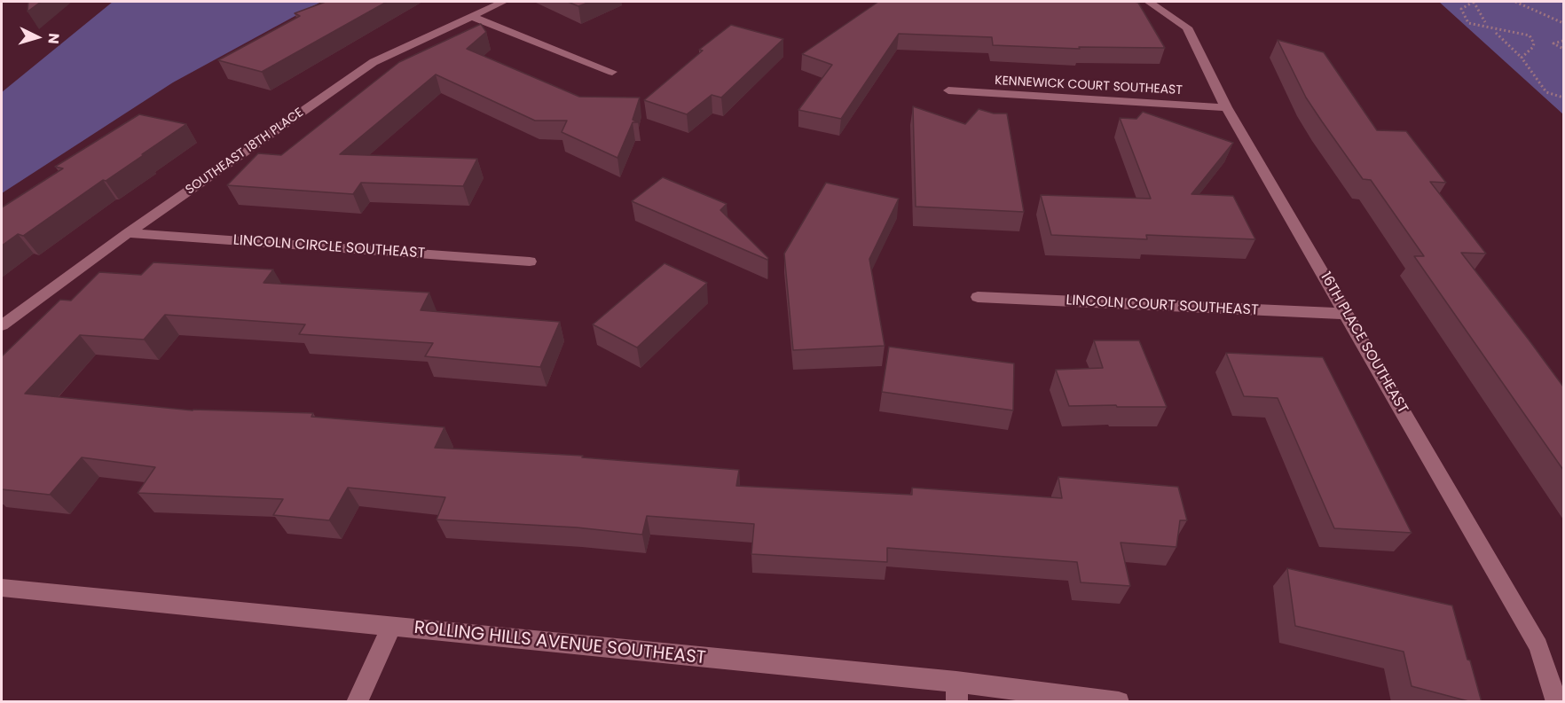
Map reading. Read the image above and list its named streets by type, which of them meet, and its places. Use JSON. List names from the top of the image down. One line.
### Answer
{"streets":{"street":["KENNEWICK COURT SOUTHEAST","SOUTHEAST 18TH PLACE","LINCOLN CIRCLE SOUTHEAST","LINCOLN COURT SOUTHEAST","16TH PLACE SOUTHEAST","ROLLING HILLS AVENUE SOUTHEAST"]},"crossings":[["KENNEWICK COURT SOUTHEAST","16TH PLACE SOUTHEAST"],["SOUTHEAST 18TH PLACE","LINCOLN CIRCLE SOUTHEAST"],["LINCOLN COURT SOUTHEAST","16TH PLACE SOUTHEAST"]],"north":"right"}
